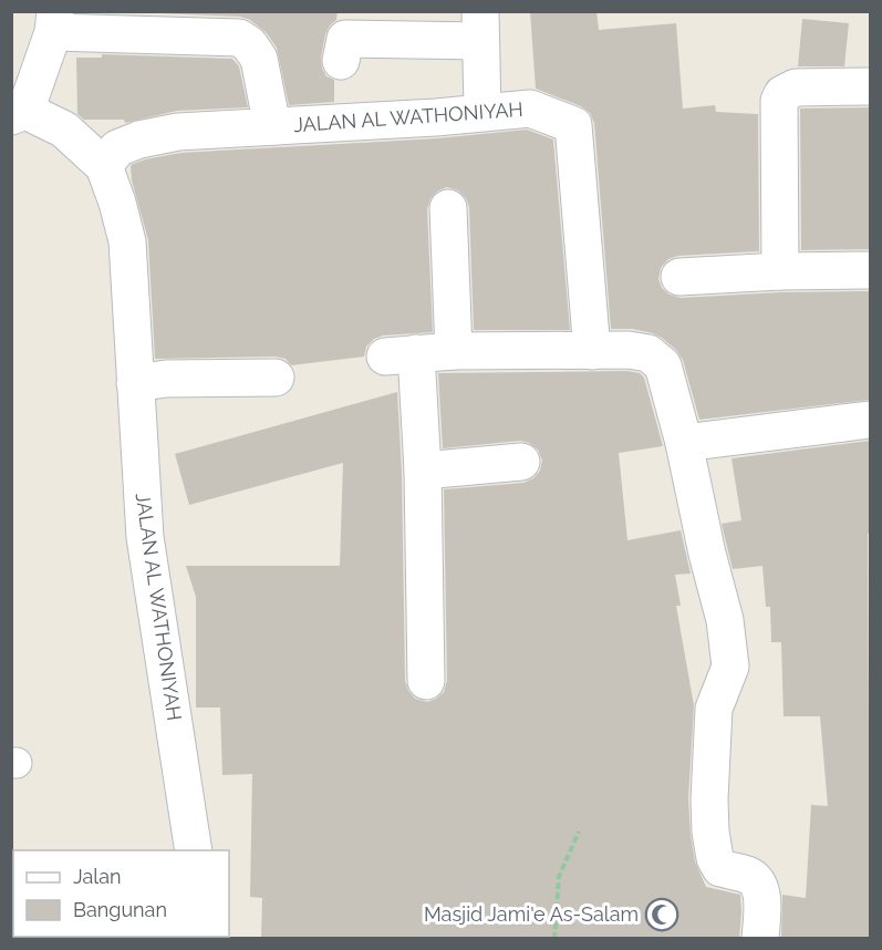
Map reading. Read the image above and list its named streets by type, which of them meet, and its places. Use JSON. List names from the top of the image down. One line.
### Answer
{"streets":{"street":["JALAN AL WATHONIYAH"]},"places":{"mosque":["Masjid Jami'e As-Salam"]},"legend":["Jalan","Bangunan"]}
